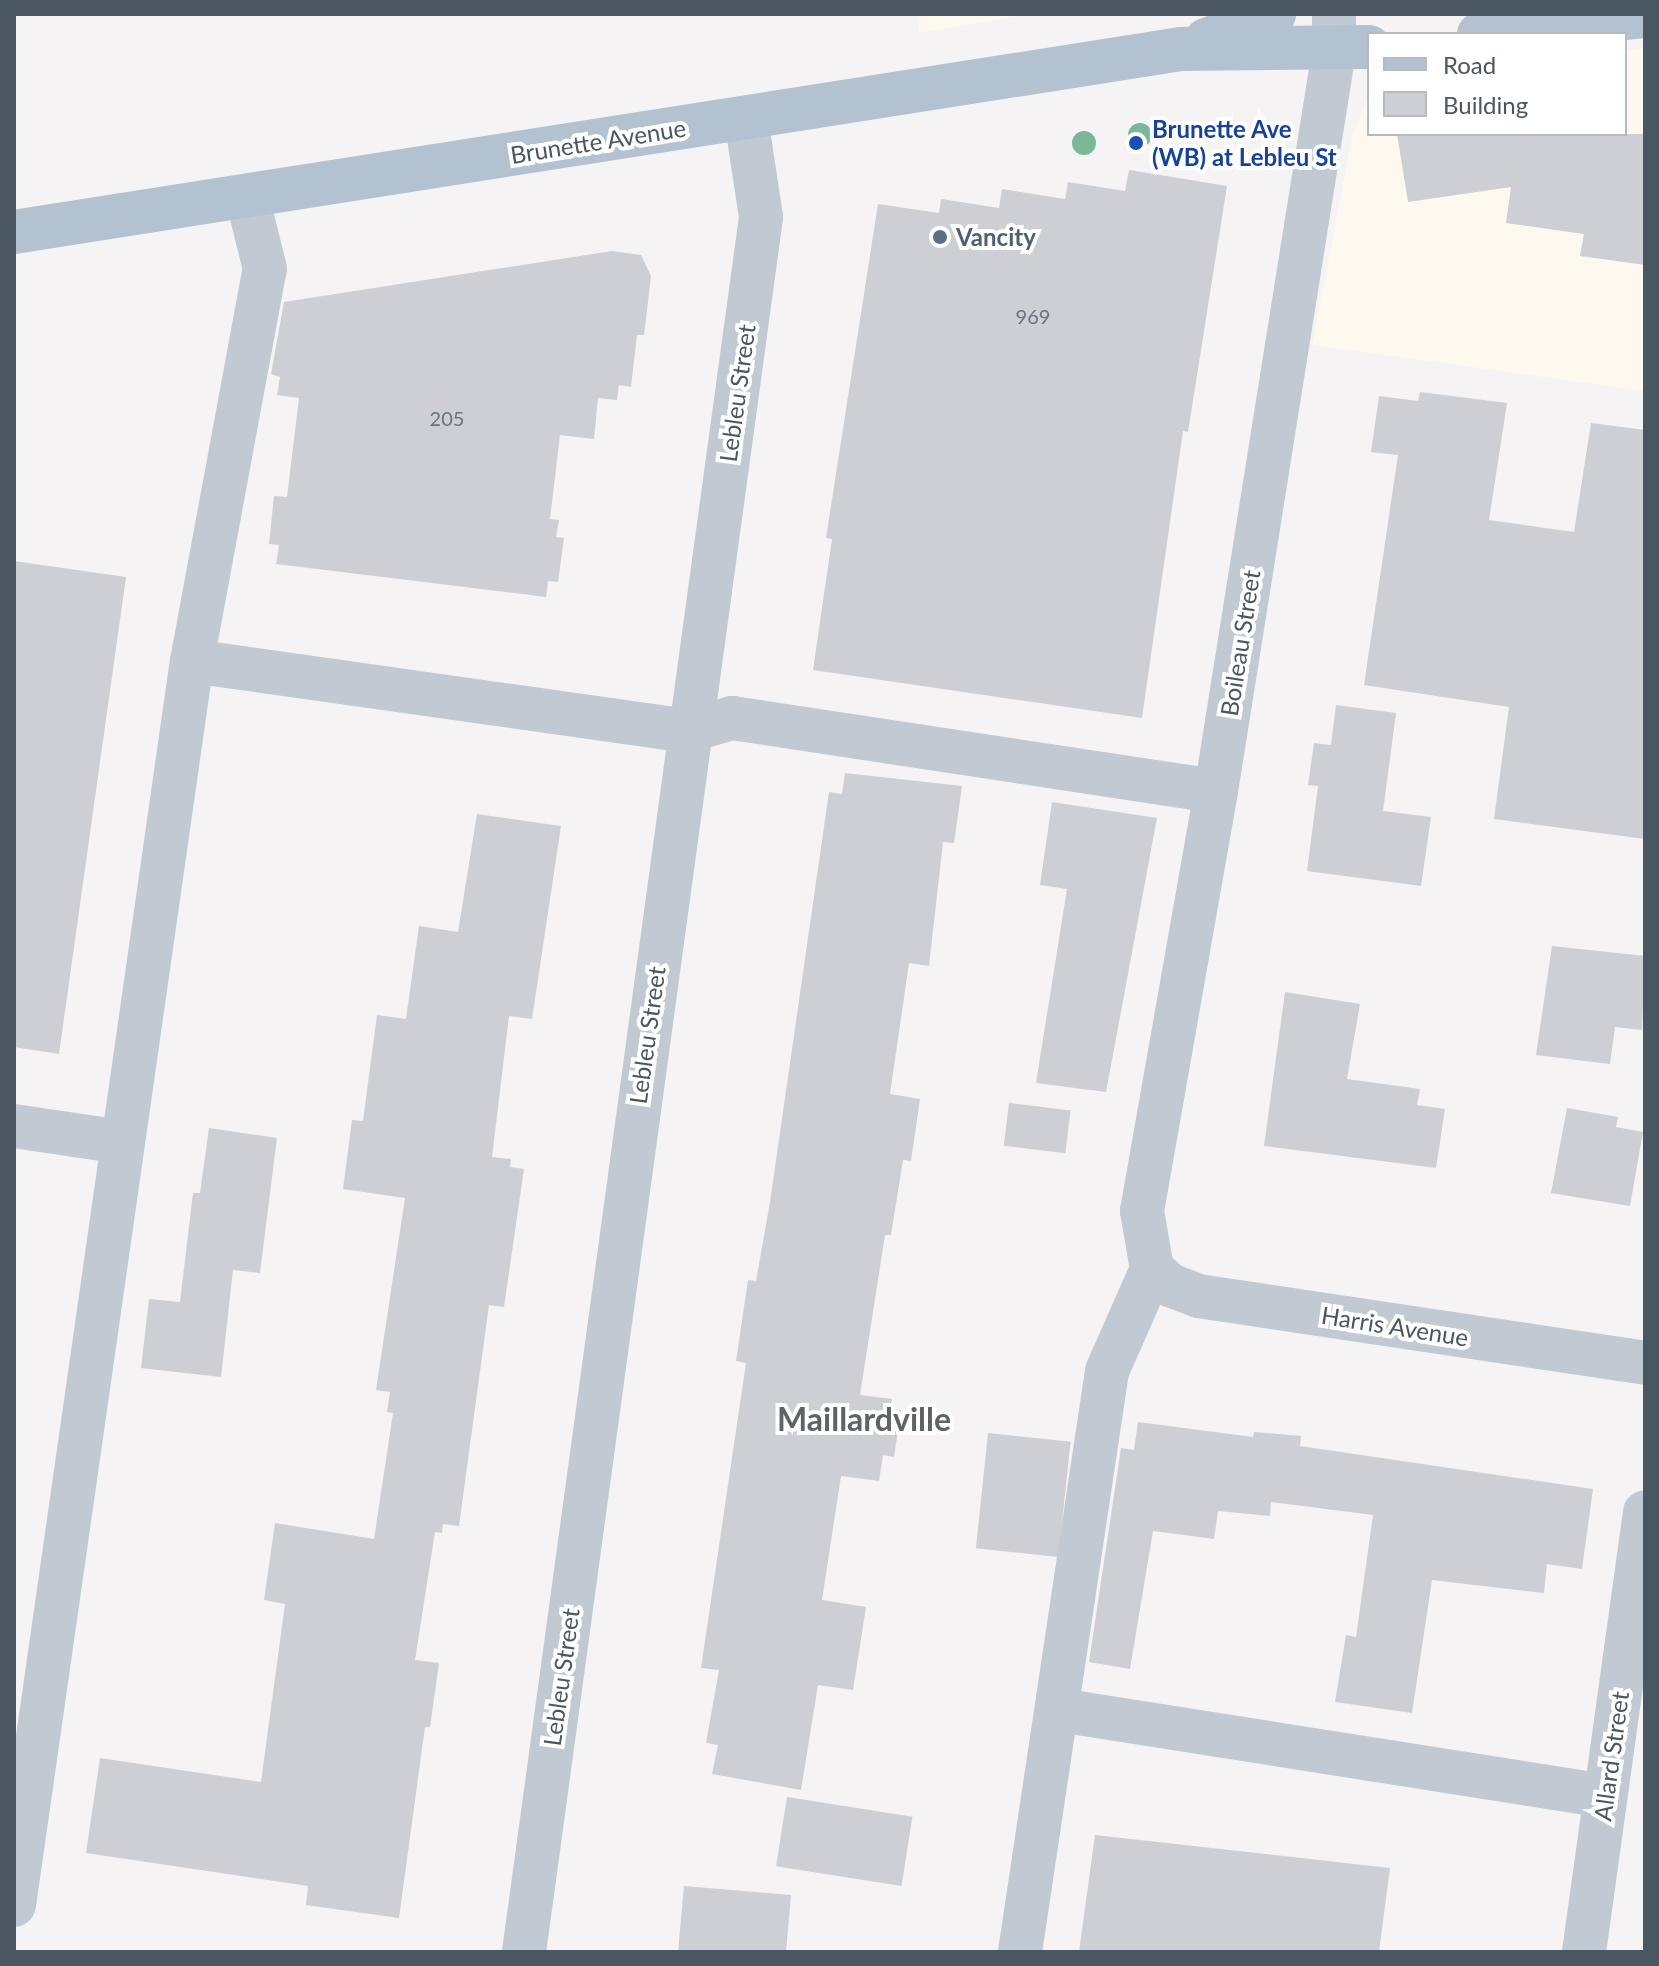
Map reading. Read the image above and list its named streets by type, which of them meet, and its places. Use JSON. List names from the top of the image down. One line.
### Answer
{"streets":{"main road":["Brunette Avenue"],"street":["Lebleu Street","Boileau Street","Harris Avenue","Allard Street"]},"crossings":[["Brunette Avenue","Lebleu Street"],["Brunette Avenue","Boileau Street"],["Boileau Street","Harris Avenue"]],"districts":["Maillardville"],"places":["Brunette Ave (WB) at Lebleu St","Vancity"],"house_numbers":["969","205"],"legend":["Road","Building"]}
